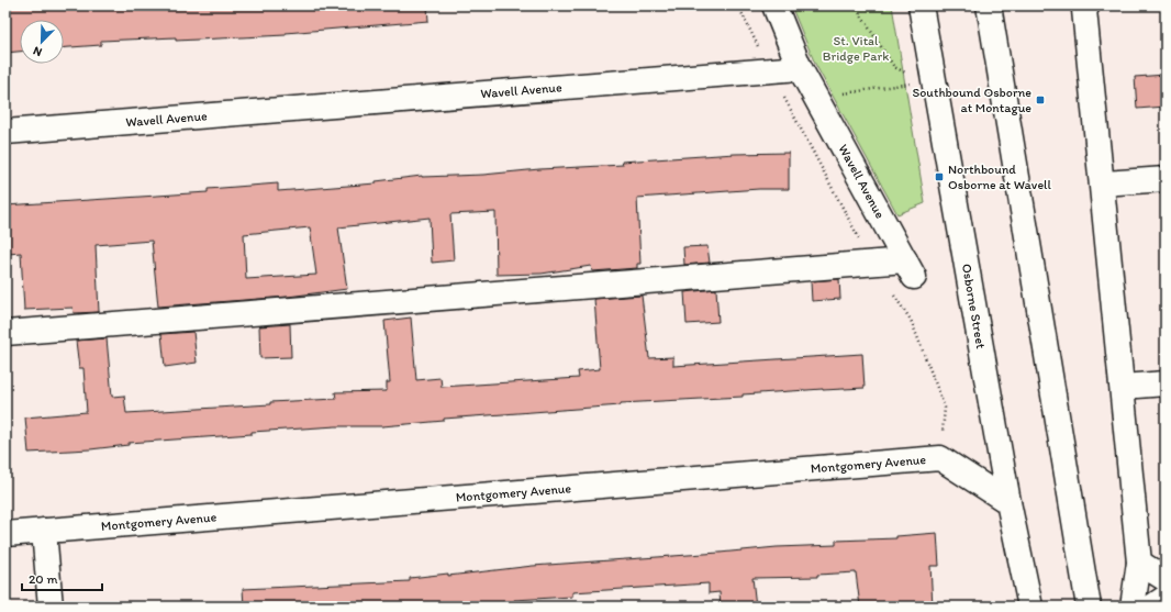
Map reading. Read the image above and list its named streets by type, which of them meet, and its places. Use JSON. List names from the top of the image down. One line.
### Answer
{"streets":{"street":["Wavell Avenue","Osborne Street","Montgomery Avenue"]},"crossings":[["Osborne Street","Montgomery Avenue"]],"parks":["St. Vital Bridge Park"],"places":{"transit":["Southbound Osborne at Montague","Northbound Osborne at Wavell"]},"scale_bar":"20 m","north":"bottom left"}
